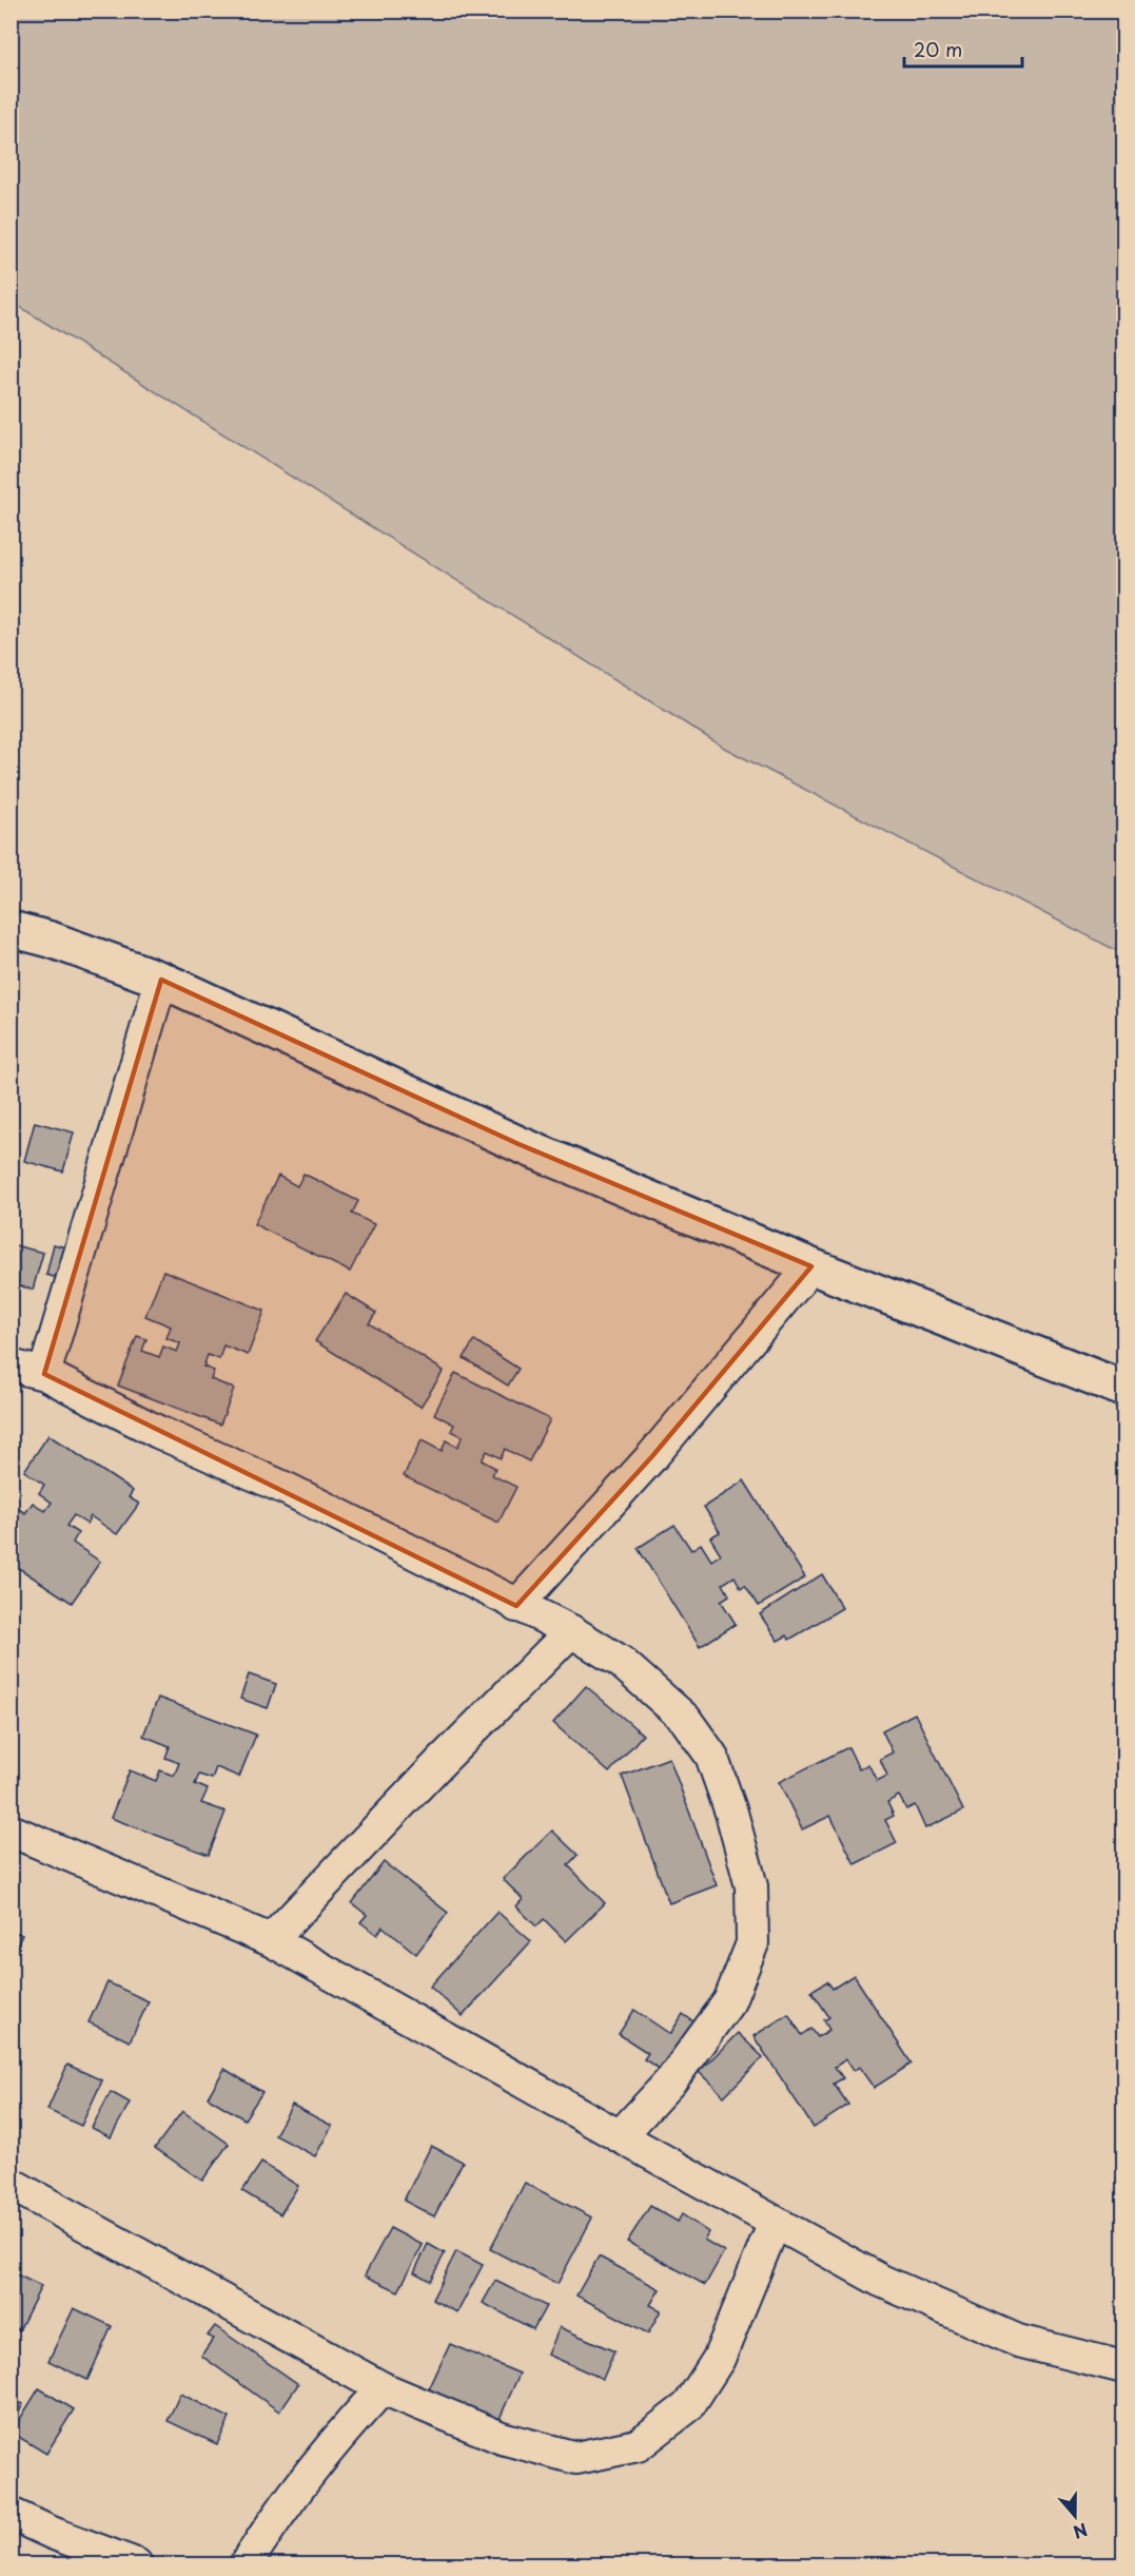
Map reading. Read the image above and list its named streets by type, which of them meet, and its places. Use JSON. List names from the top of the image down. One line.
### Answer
{"scale_bar":"20 m","north":"bottom"}
